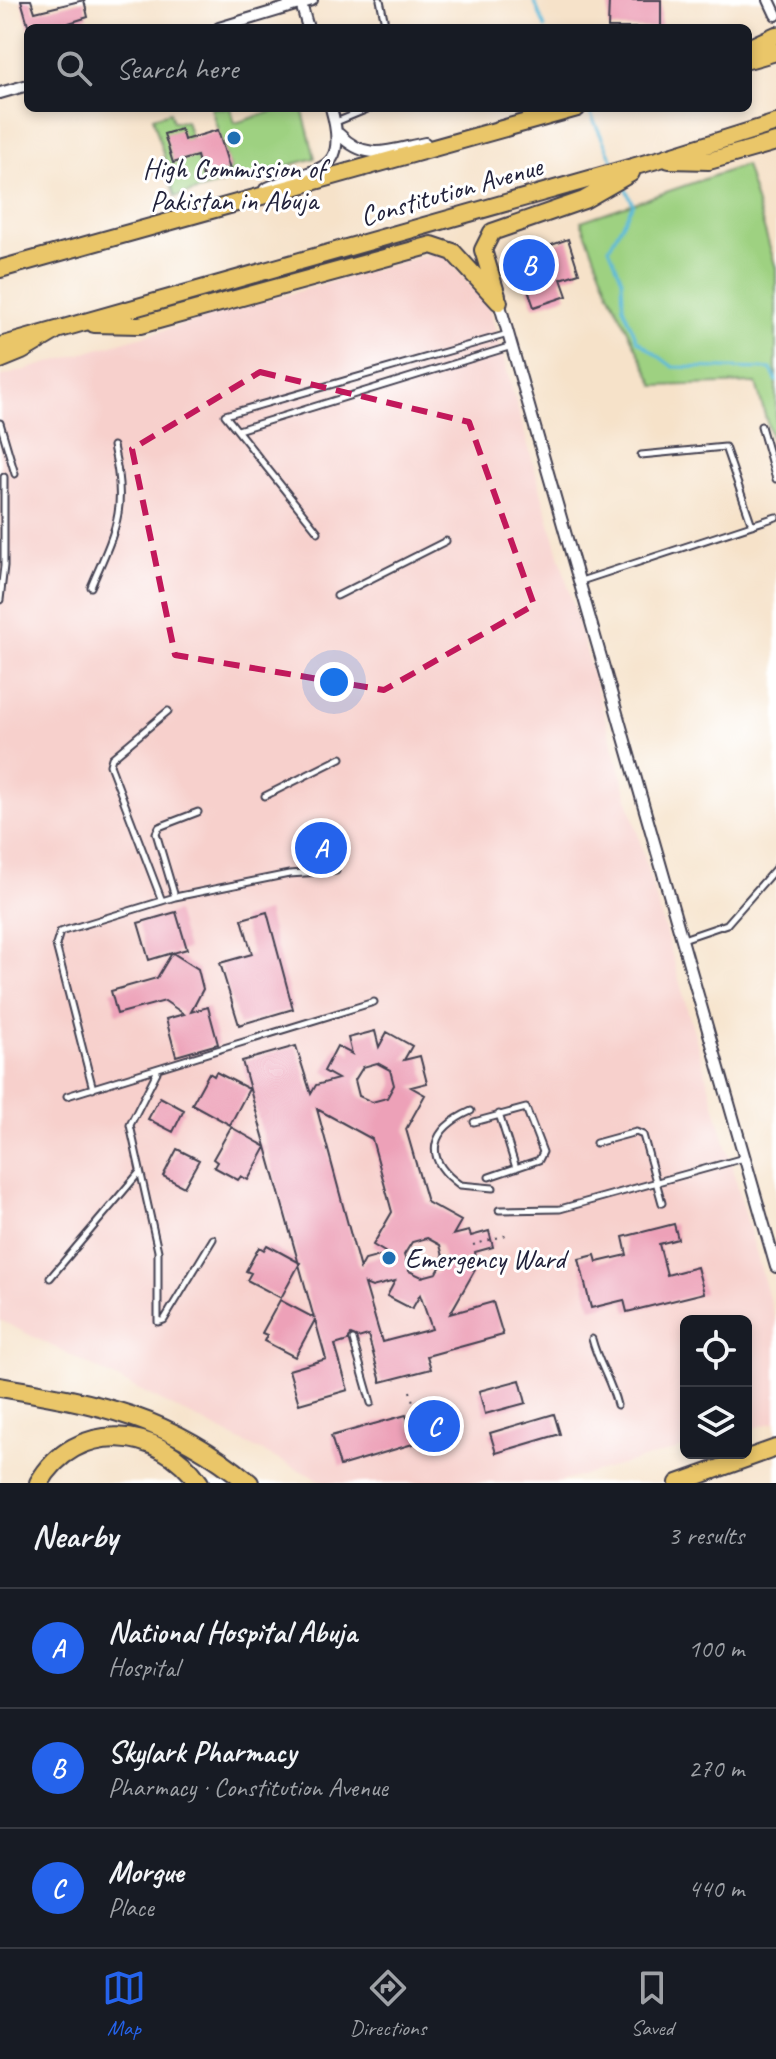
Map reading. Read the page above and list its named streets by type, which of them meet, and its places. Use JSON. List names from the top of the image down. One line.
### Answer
{"streets":{"main road":["Constitution Avenue"]},"places":["High Commission of Pakistan in Abuja","Emergency Ward"],"page":{"search":"Search here","pins":["B","A","C"],"heading":["Nearby","3 results"],"list":[{"mark":"A","name":"National Hospital Abuja","note":"Hospital","value":"100 m"},{"mark":"B","name":"Skylark Pharmacy","note":"Pharmacy · Constitution Avenue","value":"270 m"},{"mark":"C","name":"Morgue","note":"Place","value":"440 m"}],"nav":["Map","Directions","Saved"]}}
